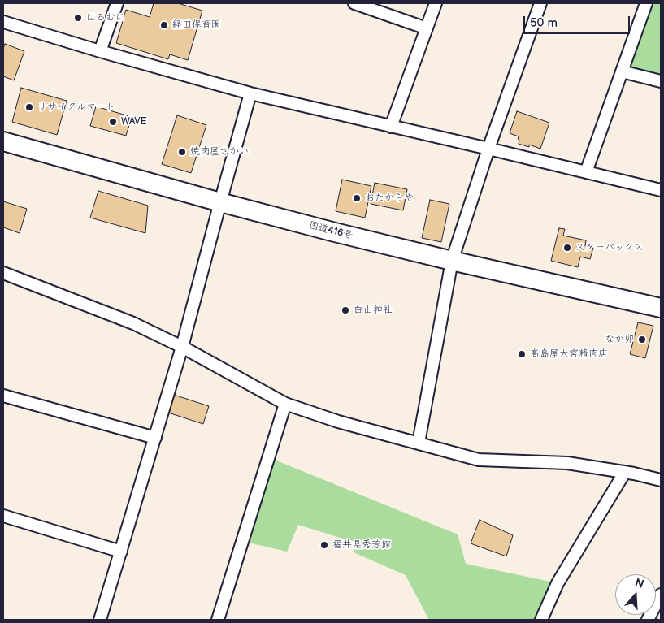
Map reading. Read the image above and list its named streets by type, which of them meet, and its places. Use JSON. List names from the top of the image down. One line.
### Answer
{"streets":{"highway":["国道416号"]},"places":["はるむに","経田保育園","リサイクルマート","WAVE","焼肉屋さかい","おたからや","スターバックス","白山神社","なか卯","高島屋大宮精肉店","福井県秀芳館"],"scale_bar":"50 m","north":"top"}
